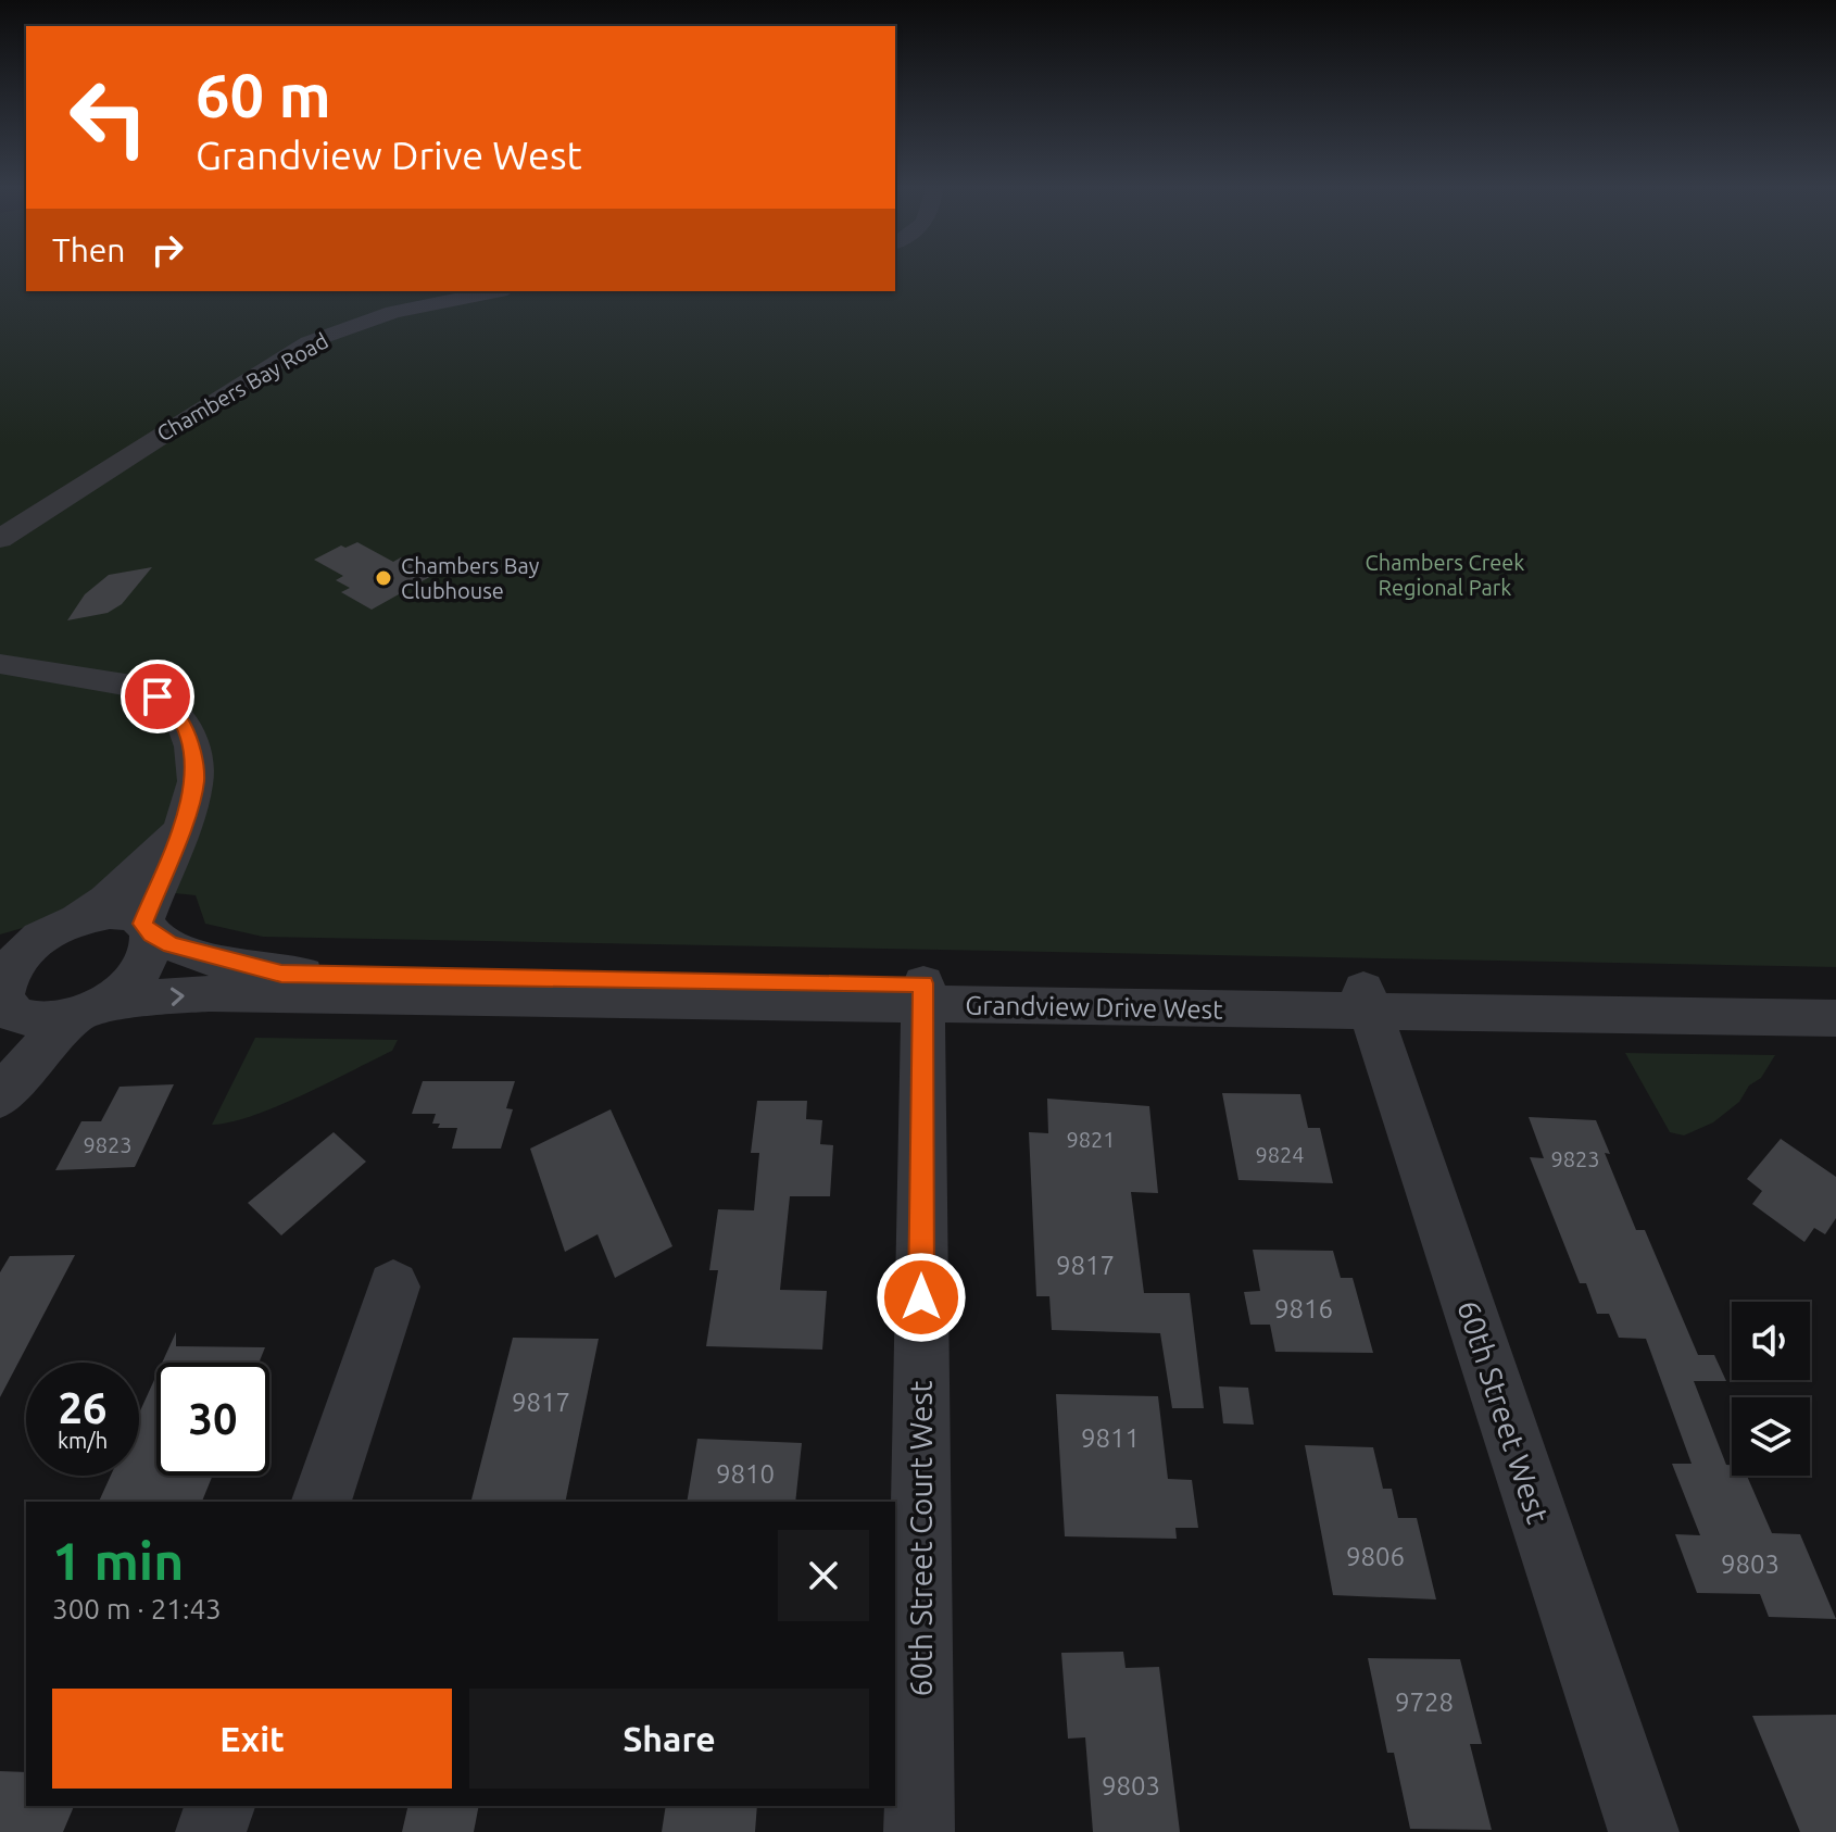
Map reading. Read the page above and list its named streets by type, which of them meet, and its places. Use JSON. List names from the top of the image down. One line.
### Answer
{"streets":{"street":["Chambers Bay Road","Grandview Drive West","60th Street West","60th Street Court West"]},"crossings":[["Grandview Drive West","60th Street West"],["Grandview Drive West","60th Street Court West"]],"parks":["Chambers Creek Regional Park"],"places":["Chambers Bay Clubhouse"],"house_numbers":["9821","9823","9824","9823","9817","9816","9817","9811","9810","9806","9803","9728","9803"],"page":{"turn":["60 m","Grandview Drive West"],"then":"Then","speed":"26 km/h","limit":"30","heading":["1 min","300 m · 21:43"],"buttons":["Exit","Share"]}}
